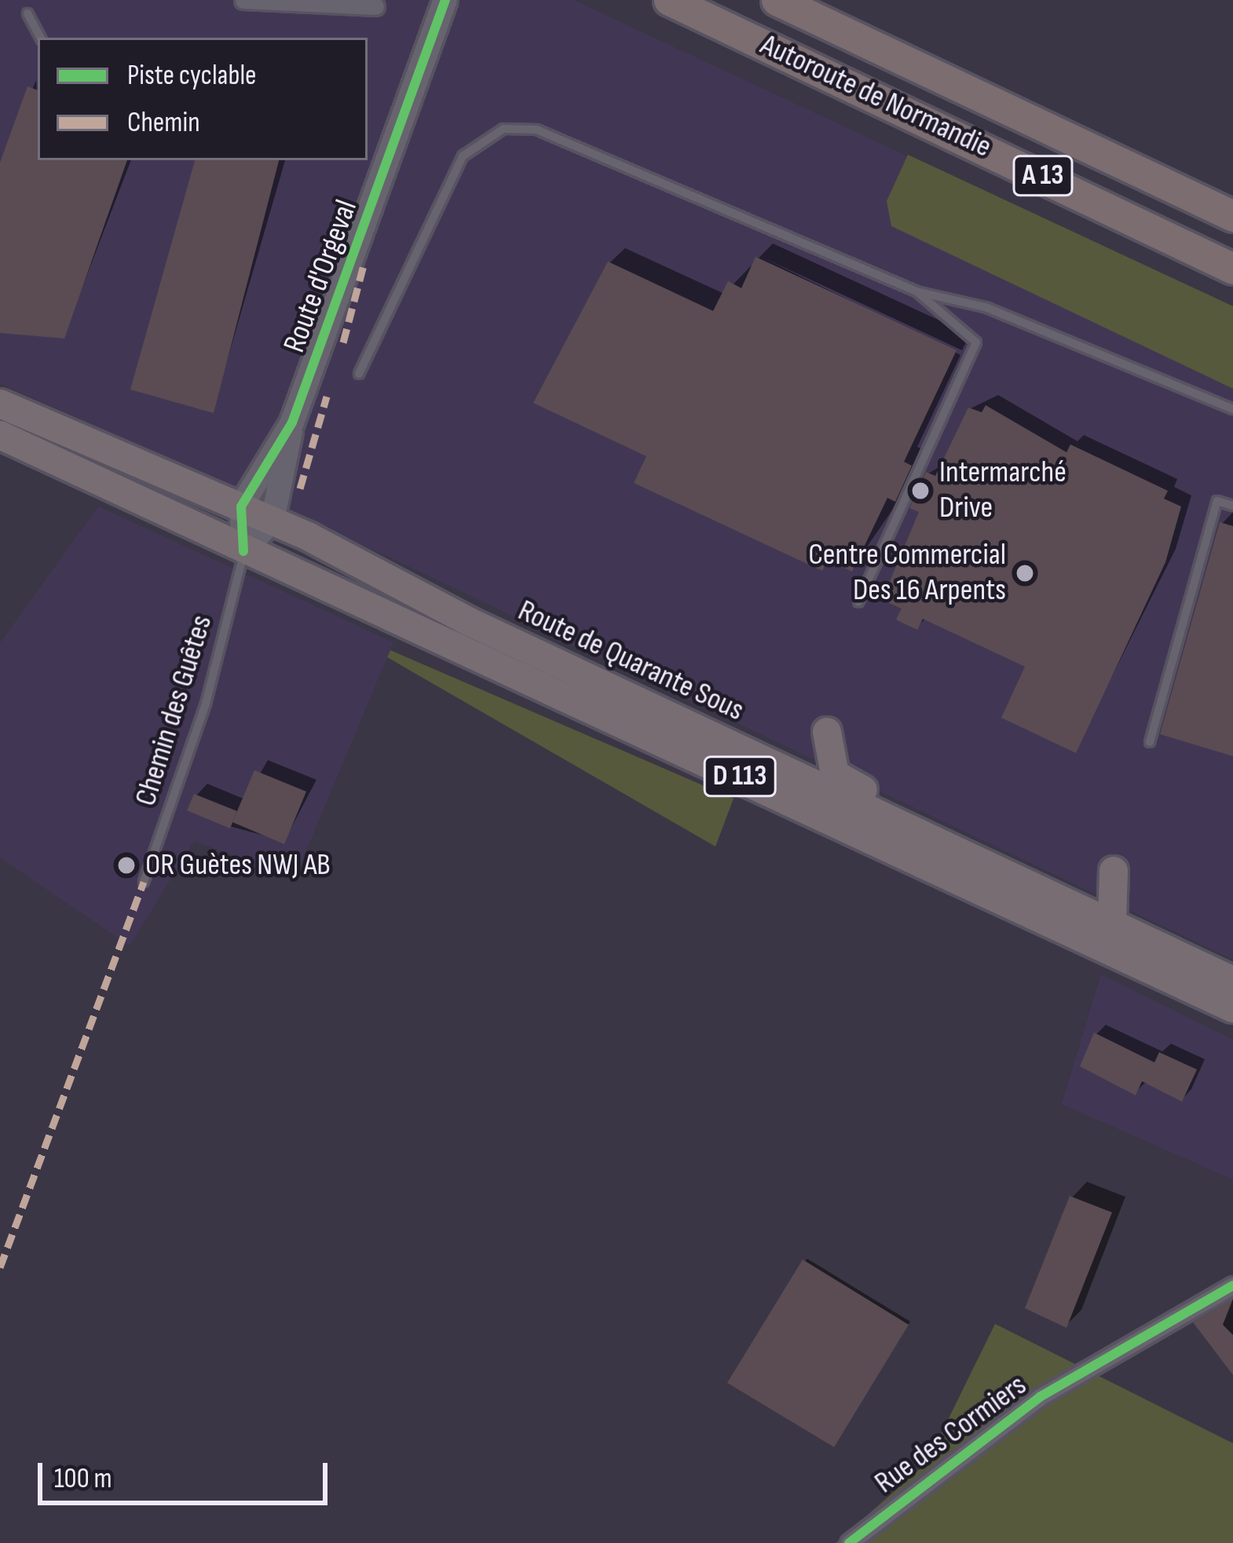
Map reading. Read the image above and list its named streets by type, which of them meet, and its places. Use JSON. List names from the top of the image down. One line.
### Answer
{"streets":{"highway":["Autoroute de Normandie","A 13"],"main road":["Route de Quarante Sous","D 113"],"street":["Route d'Orgeval","Rue des Cormiers"],"lane":["Chemin des Guêtes"]},"crossings":[["Route d'Orgeval","Route de Quarante Sous"],["Route de Quarante Sous","Chemin des Guêtes"]],"places":["Intermarché Drive","Centre Commercial Des 16 Arpents","OR Guètes NWJ AB"],"legend":["Piste cyclable","Chemin"],"scale_bar":"100 m"}
